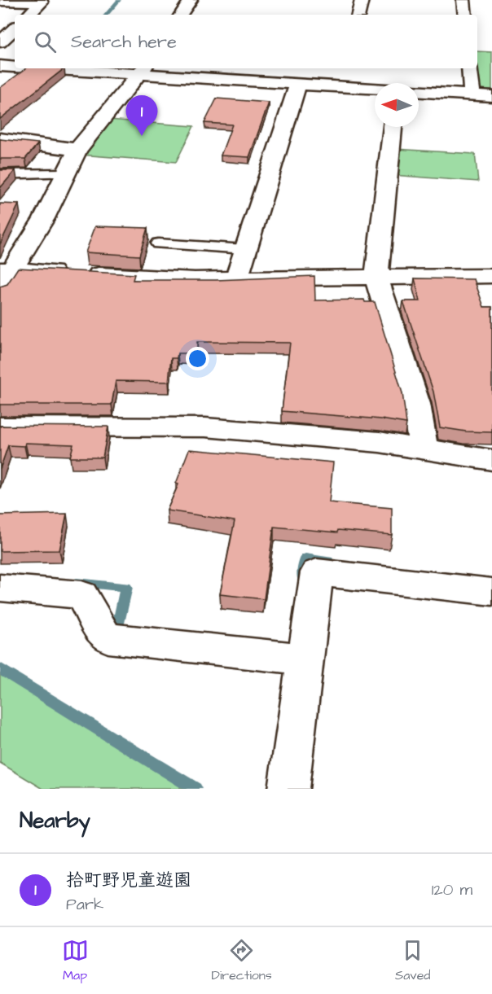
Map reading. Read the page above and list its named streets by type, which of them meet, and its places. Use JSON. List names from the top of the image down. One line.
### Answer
{"north":"left","page":{"search":"Search here","pins":"1","heading":"Nearby","list":[{"mark":"1","name":"拾町野児童遊園","note":"Park","value":"120 m"}],"nav":["Map","Directions","Saved"]}}
